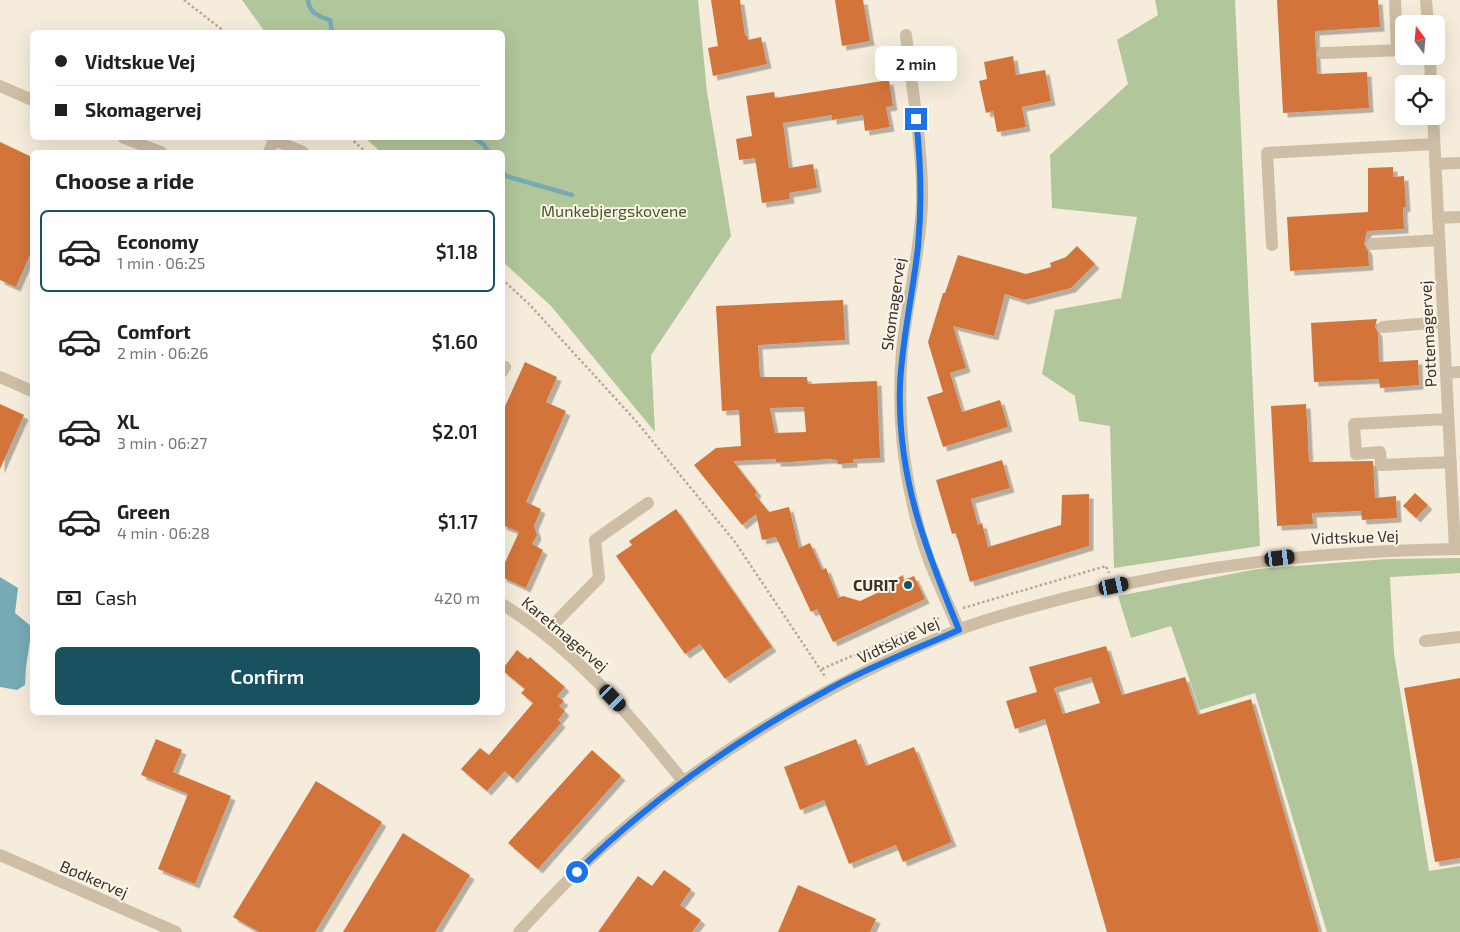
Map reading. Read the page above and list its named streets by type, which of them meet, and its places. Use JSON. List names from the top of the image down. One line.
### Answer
{"streets":{"street":["Skomagervej","Pottemagervej","Vidtskue Vej","Karetmagervej","Bødkervej"]},"crossings":[["Skomagervej","Vidtskue Vej"],["Pottemagervej","Vidtskue Vej"],["Vidtskue Vej","Karetmagervej"]],"parks":["Munkebjergskovene"],"places":["CURIT"],"north":"top","page":{"banner":["Vidtskue Vej","Skomagervej"],"bubble":"2 min","heading":"Choose a ride","list":[{"name":"Economy","note":"1 min · 06:25","value":"$1.18"},{"name":"Comfort","note":"2 min · 06:26","value":"$1.60"},{"name":"XL","note":"3 min · 06:27","value":"$2.01"},{"name":"Green","note":"4 min · 06:28","value":"$1.17"}],"pay":["Cash","420 m"],"buttons":"Confirm"}}
